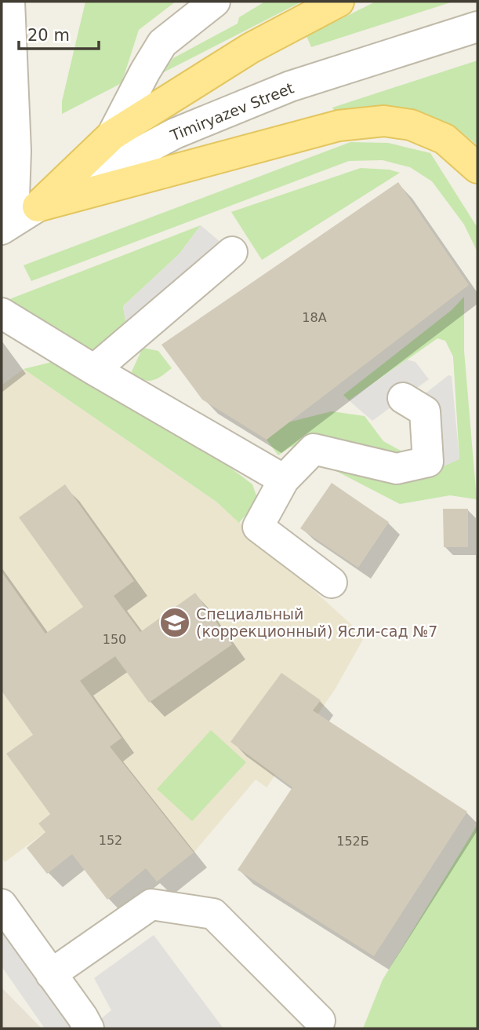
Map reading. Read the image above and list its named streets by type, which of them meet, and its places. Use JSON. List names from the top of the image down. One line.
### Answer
{"streets":{"street":["Timiryazev Street"]},"places":{"school or university":["Специальный (коррекционный) Ясли-сад №7"]},"house_numbers":["18А","150","152","152Б"],"scale_bar":"20 m"}
